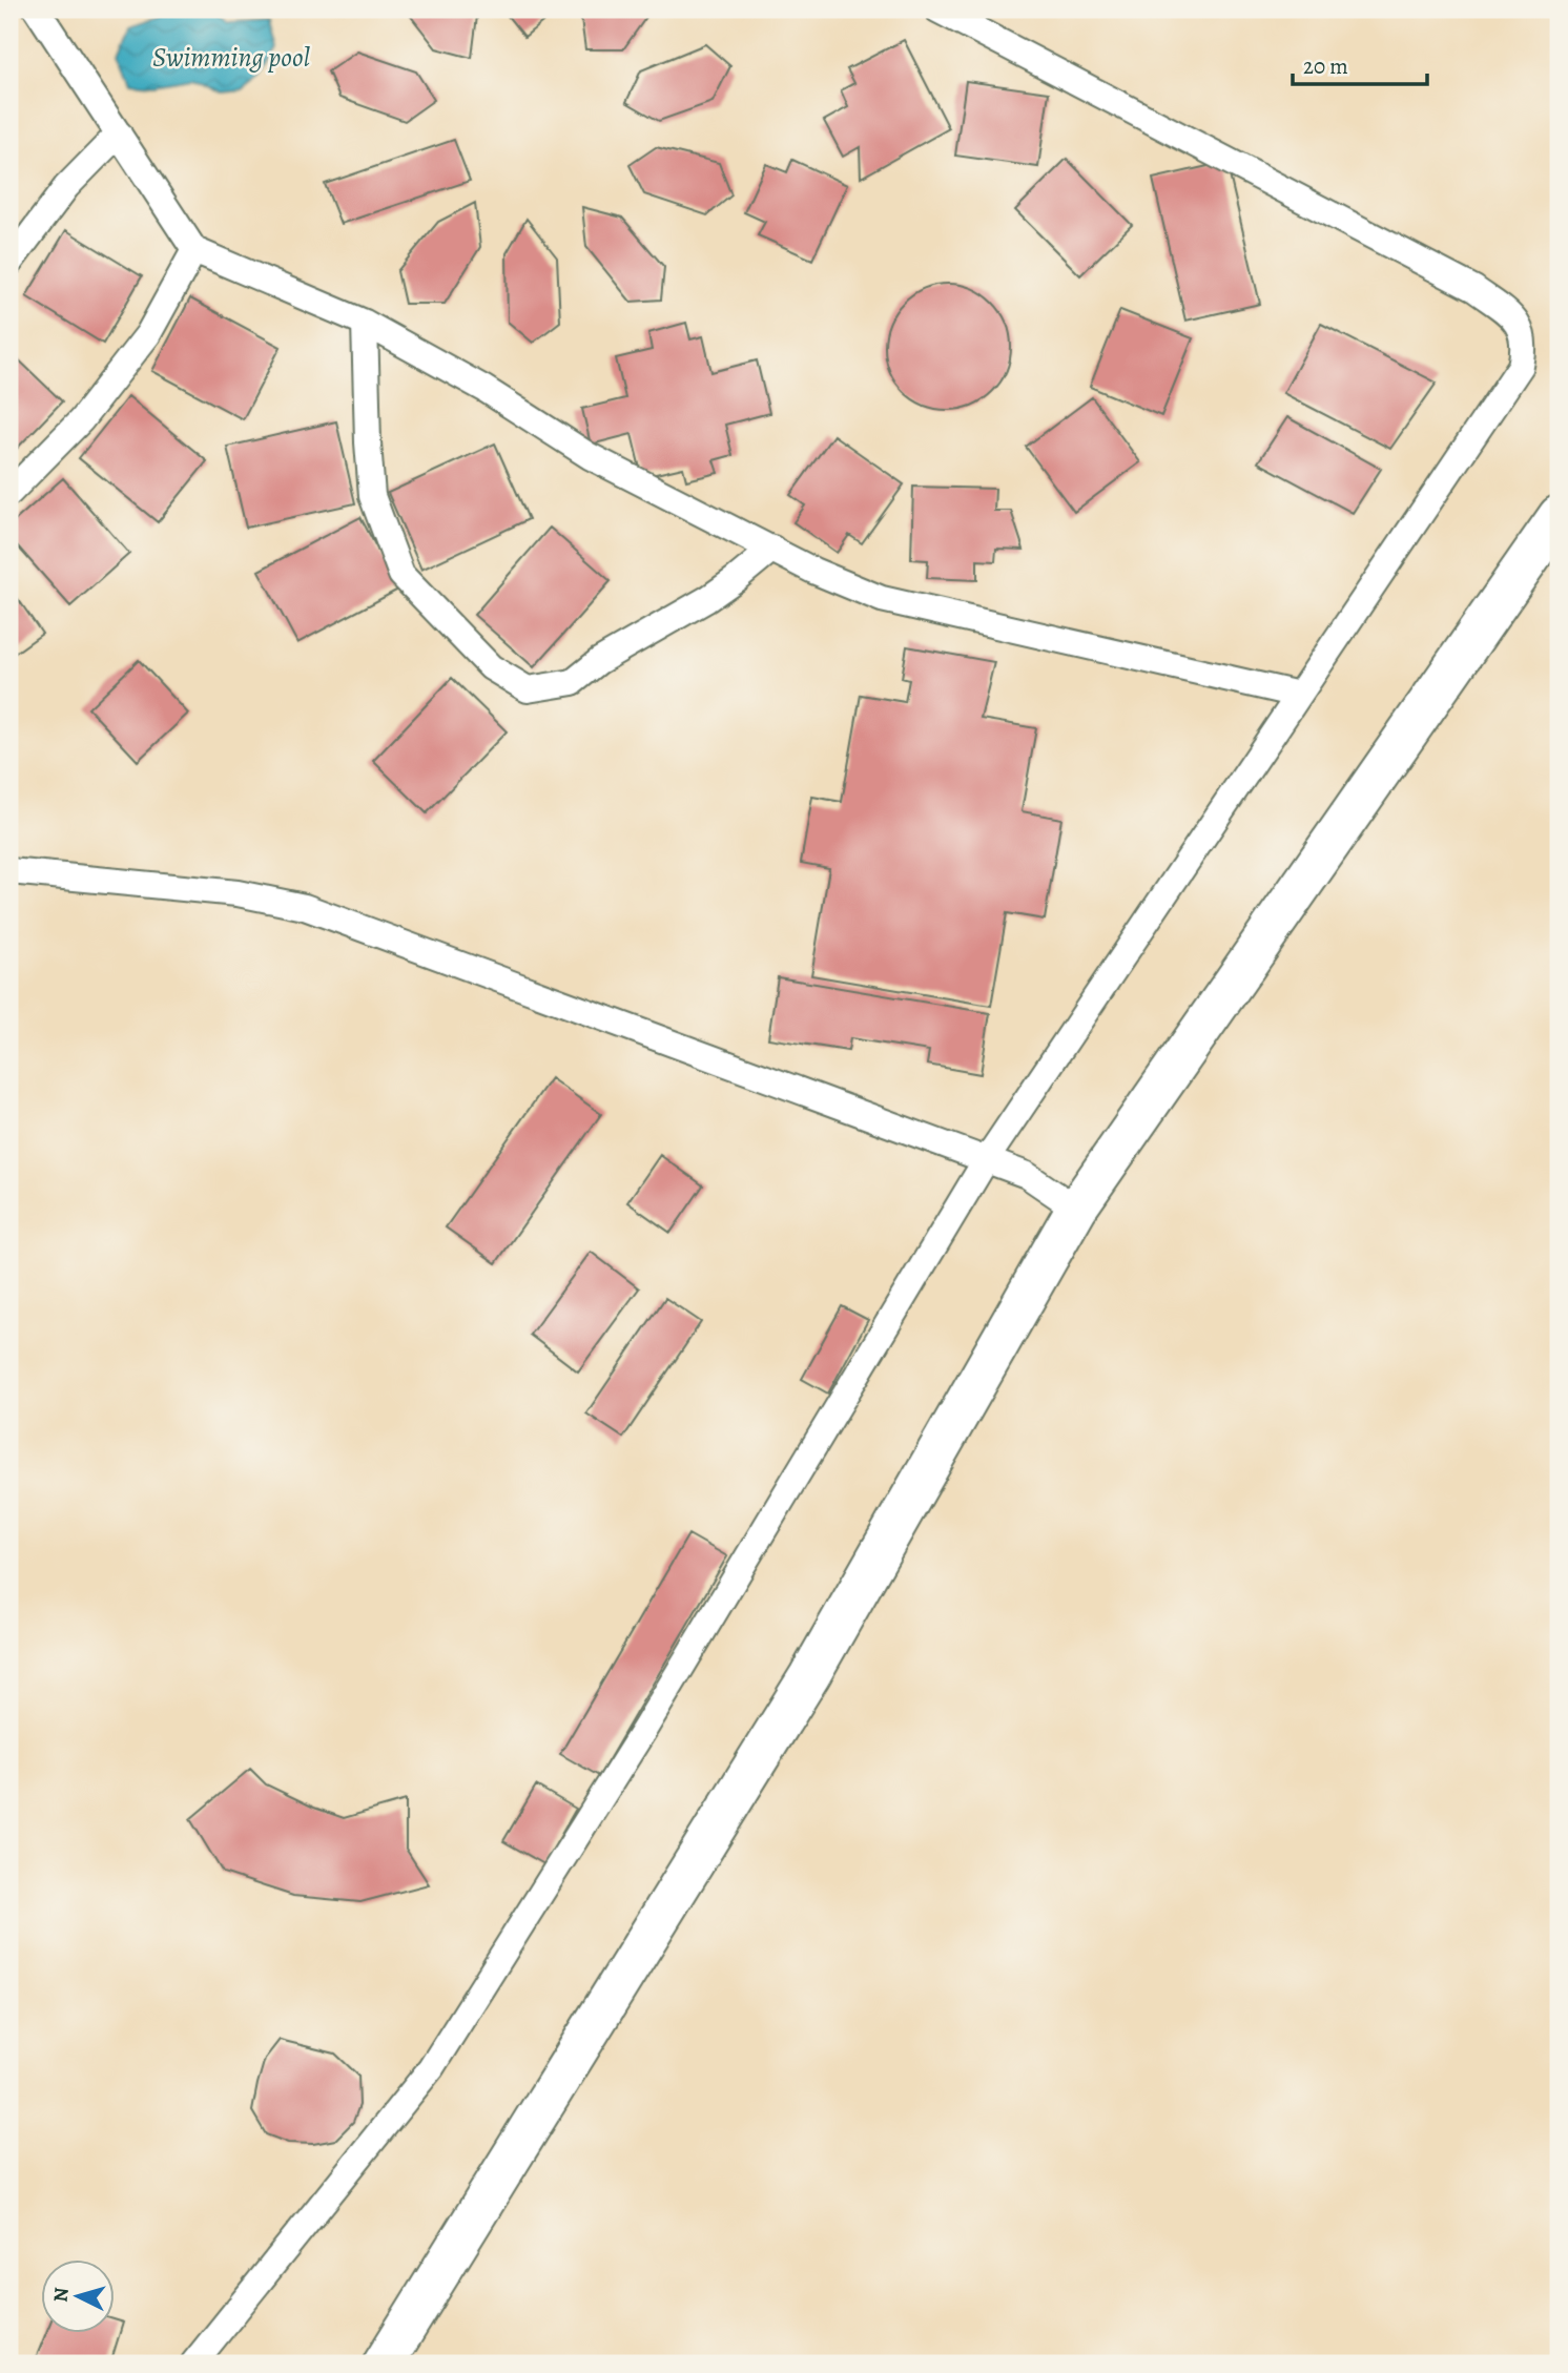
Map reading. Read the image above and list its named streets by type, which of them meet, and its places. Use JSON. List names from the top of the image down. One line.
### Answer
{"water":["Swimming pool"],"scale_bar":"20 m","north":"left"}
